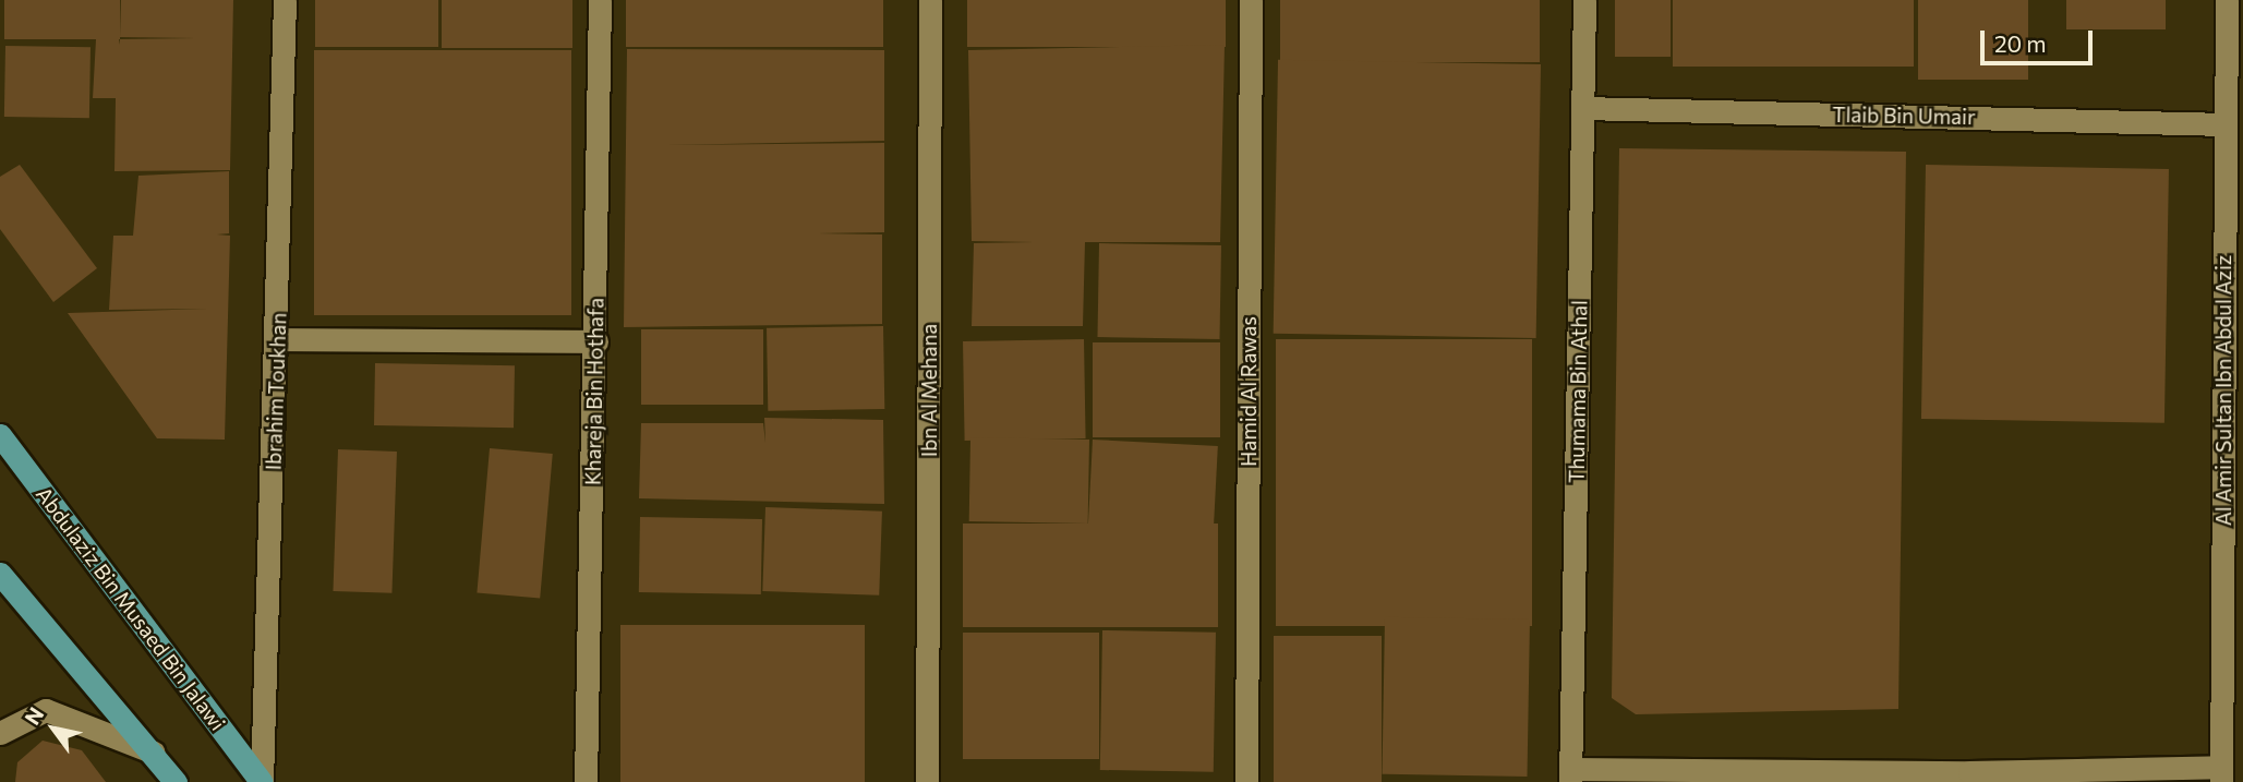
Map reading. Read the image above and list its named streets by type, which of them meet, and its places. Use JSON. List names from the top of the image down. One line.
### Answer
{"streets":{"main road":["Abdulaziz Bin Musaed Bin Jalawi"],"street":["Tlaib Bin Umair","Ibn Al Mehana","Al Amir Sultan Ibn Abdul Aziz","Ibrahim Toukhan","Khareja Bin Hothafa","Hamid Al Rawas","Thumama Bin Athal"]},"crossings":[["Tlaib Bin Umair","Al Amir Sultan Ibn Abdul Aziz"],["Tlaib Bin Umair","Thumama Bin Athal"],["Ibrahim Toukhan","Abdulaziz Bin Musaed Bin Jalawi"]],"scale_bar":"20 m","north":"top left"}
